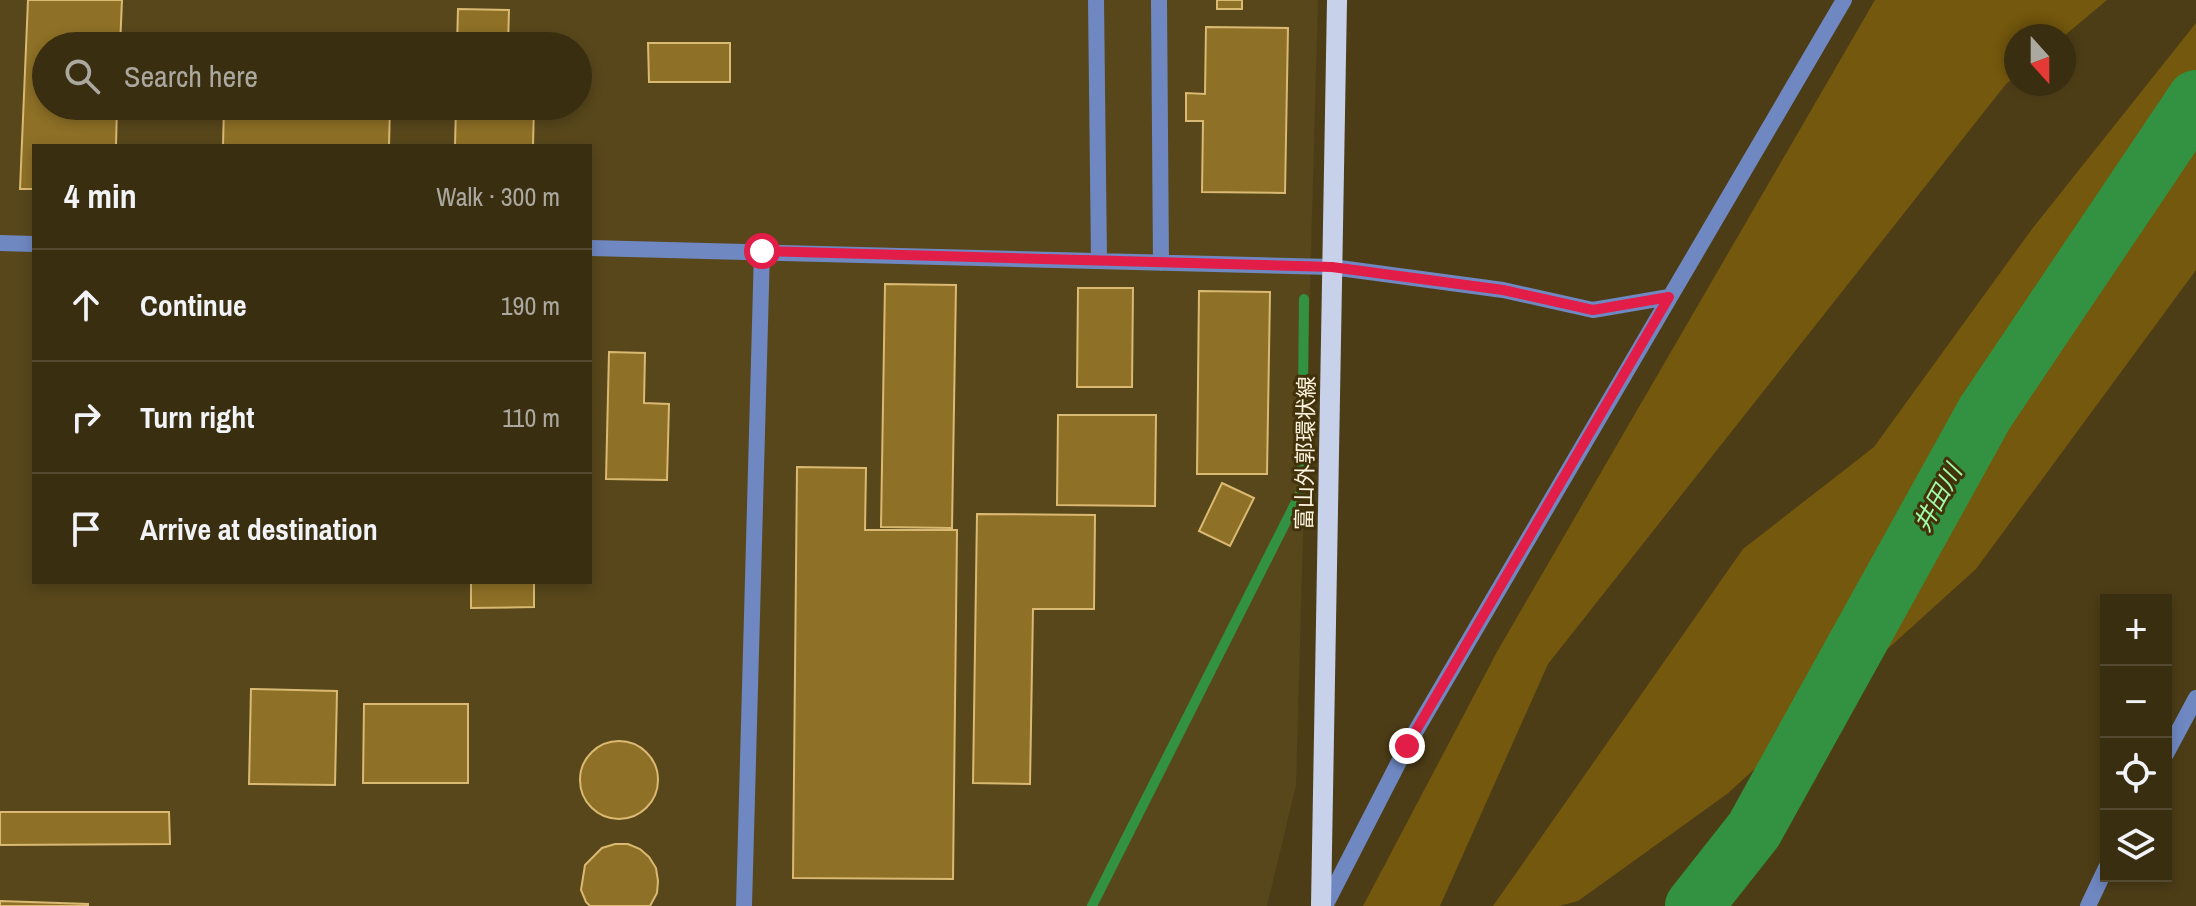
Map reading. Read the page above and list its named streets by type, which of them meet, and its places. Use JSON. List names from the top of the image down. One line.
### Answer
{"streets":{"main road":["富山外郭環状線"]},"water":["井田川"],"north":"bottom","page":{"search":"Search here","heading":["4 min","Walk · 300 m"],"list":[["Continue","190 m"],["Turn right","110 m"],"Arrive at destination"],"map_buttons":["+","−"]}}
